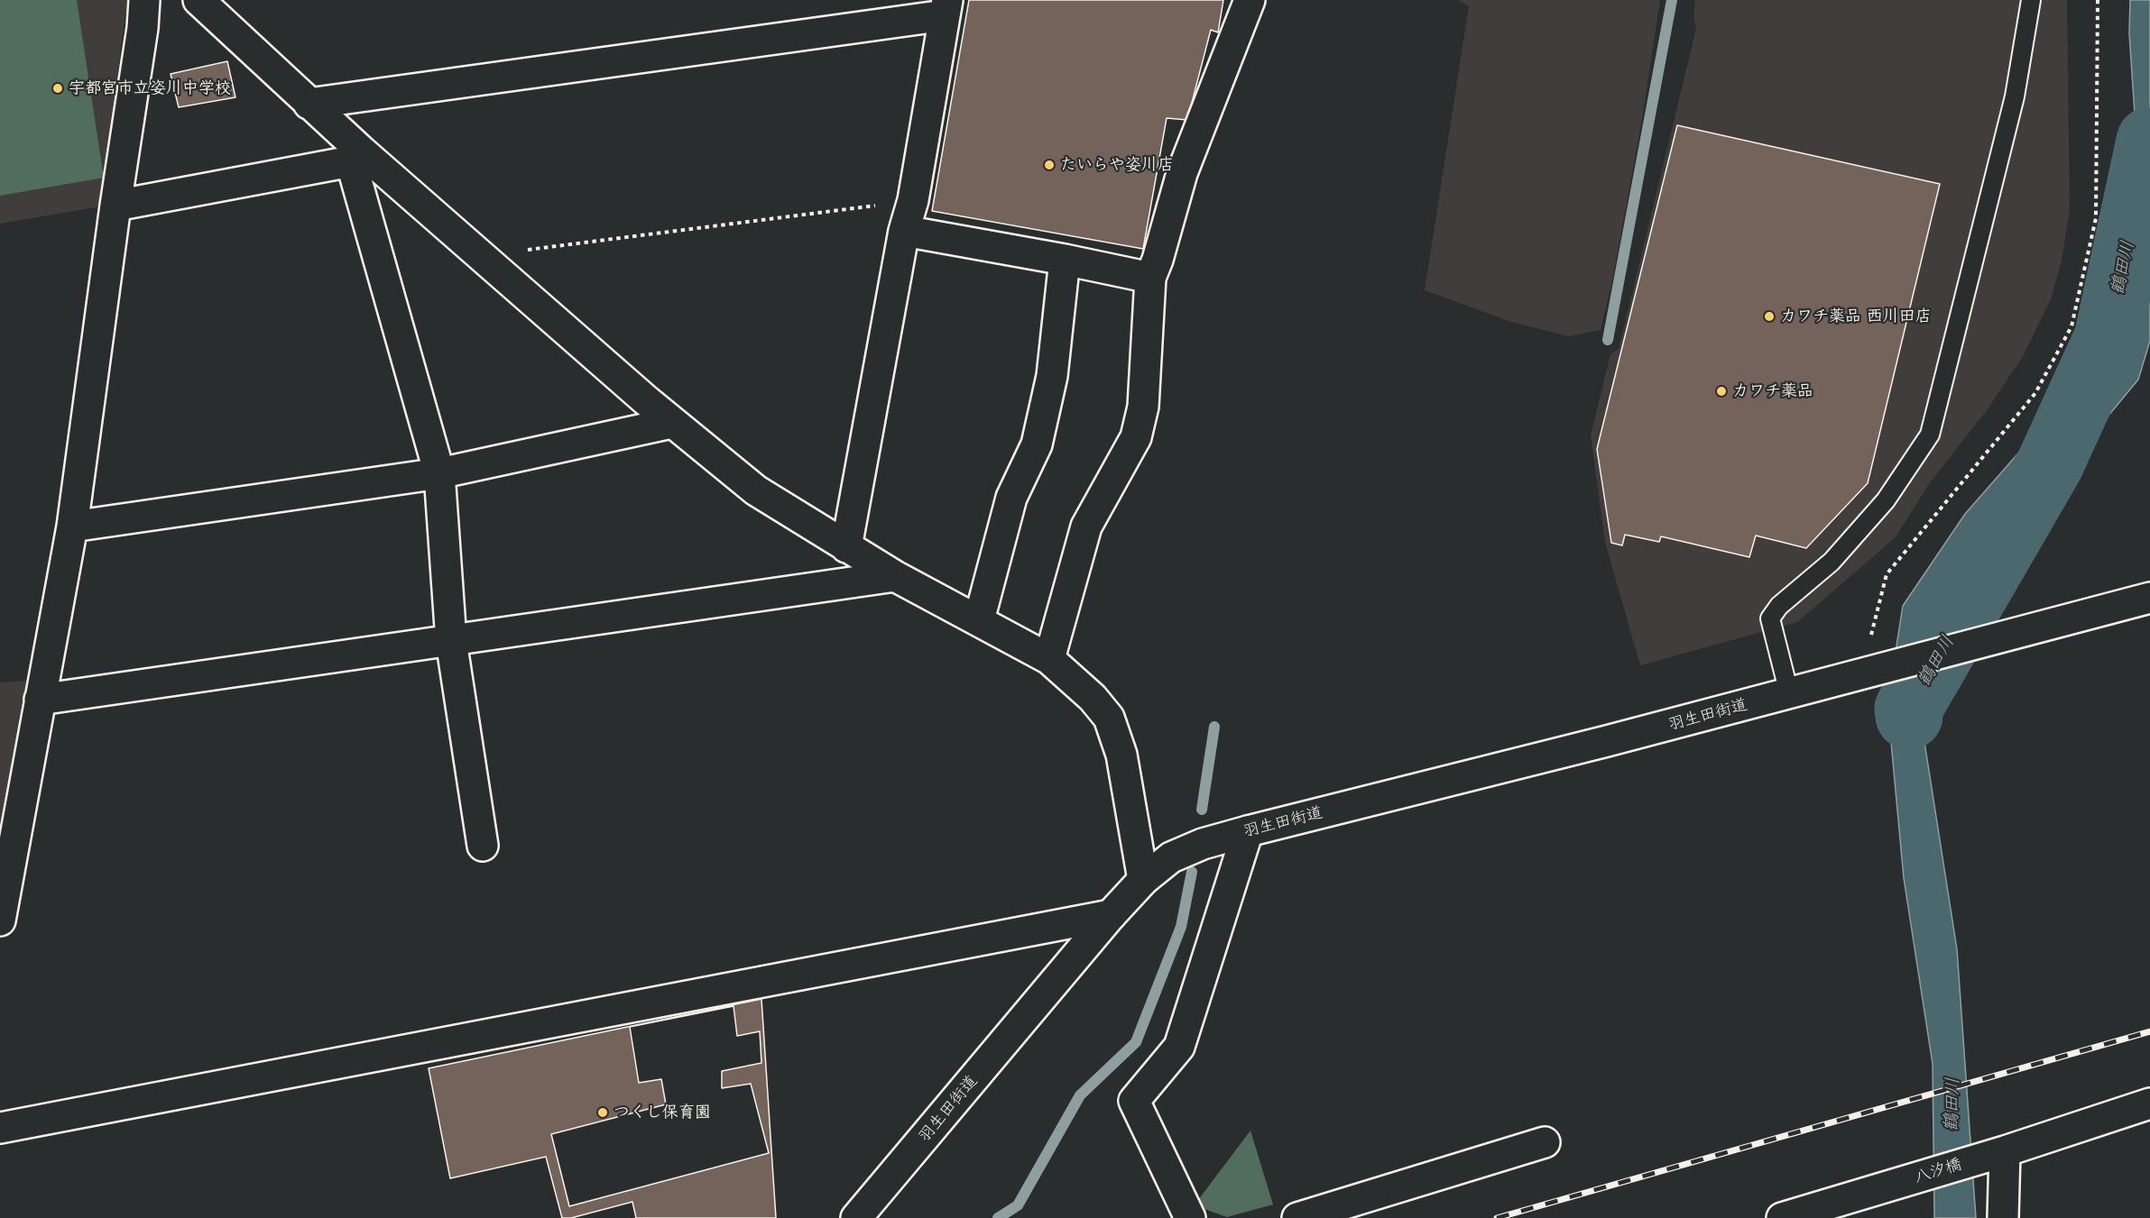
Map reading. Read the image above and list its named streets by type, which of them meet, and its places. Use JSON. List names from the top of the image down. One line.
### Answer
{"streets":{"street":["羽生田街道","八汐橋"]},"water":["鶴田川"],"places":["宇都宮市立姿川中学校","たいらや姿川店","カワチ薬品 西川田店","カワチ薬品","つくし保育園"]}
